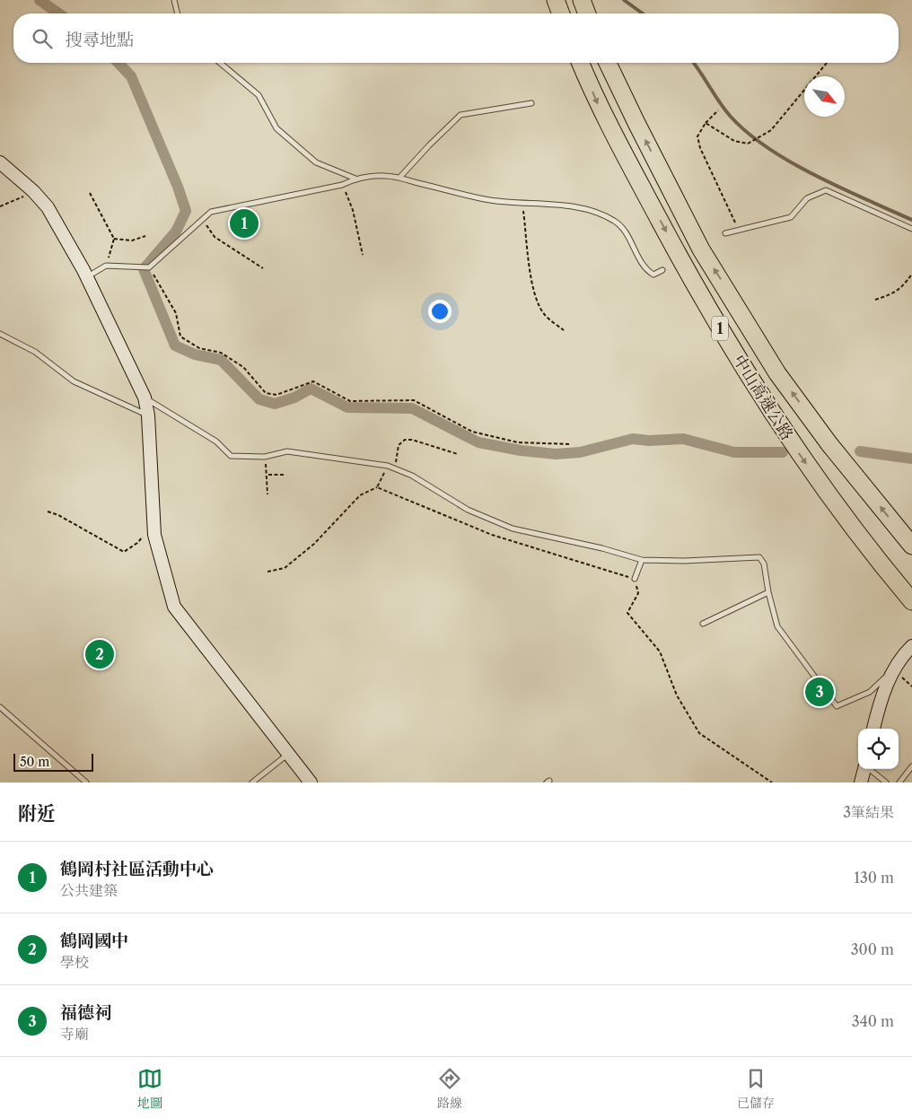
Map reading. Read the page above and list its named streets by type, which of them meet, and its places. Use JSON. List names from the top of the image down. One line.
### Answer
{"streets":{"highway":["1","中山高速公路"]},"scale_bar":"50 m","north":"bottom right","page":{"search":"搜尋地點","pins":["1","2","3"],"scale":"50 m","heading":["附近","3筆結果"],"list":[{"mark":"1","name":"鶴岡村社區活動中心","note":"公共建築","value":"130 m"},{"mark":"2","name":"鶴岡國中","note":"學校","value":"300 m"},{"mark":"3","name":"福德祠","note":"寺廟","value":"340 m"}],"nav":["地圖","路線","已儲存"]}}
